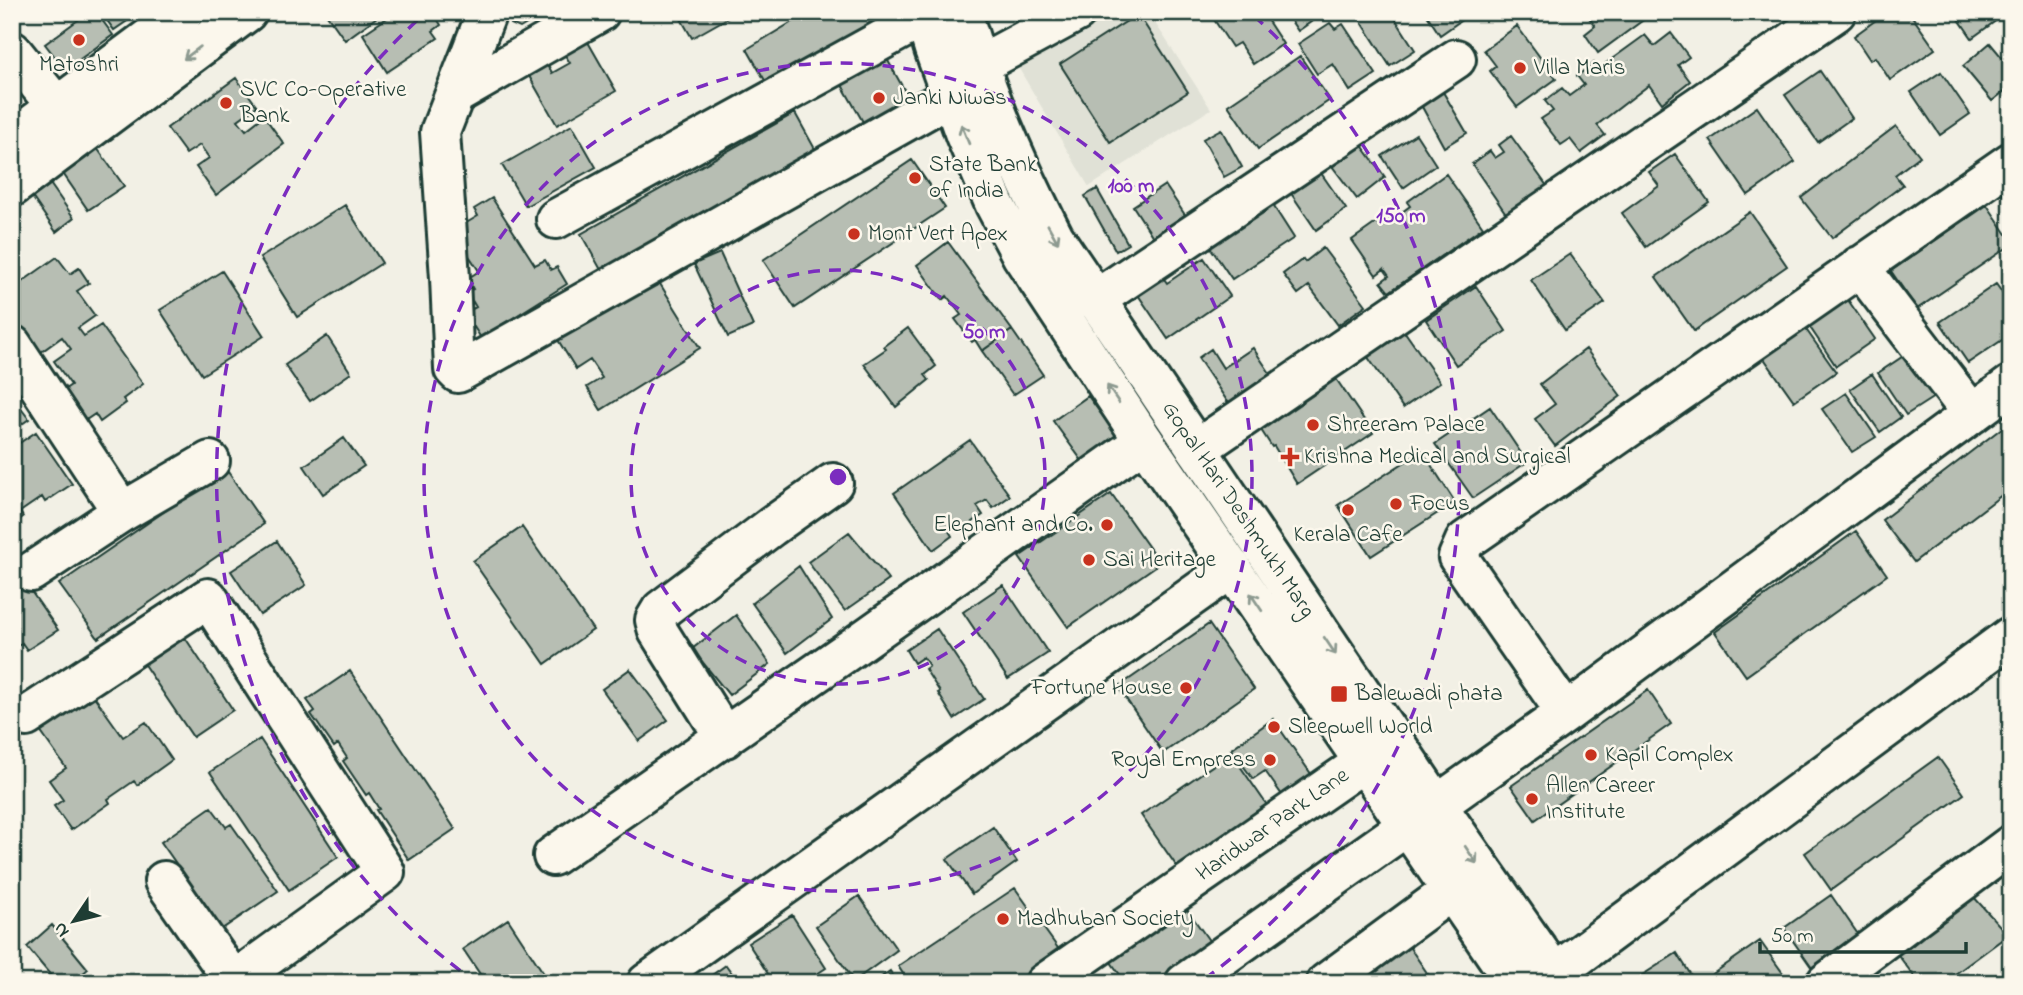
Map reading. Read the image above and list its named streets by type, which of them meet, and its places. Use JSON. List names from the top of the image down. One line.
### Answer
{"streets":{"street":["Gopal Hari Deshmukh Marg","Haridwar Park Lane"]},"crossings":[["Gopal Hari Deshmukh Marg","Haridwar Park Lane"]],"places":{"other":["Matoshri","Villa Maris","Janki Niwas","SVC Co-Operative Bank","State Bank of India","Mont Vert Apex","Shreeram Palace","Focus","Kerala Cafe","Elephant and Co.","Sai Heritage","Fortune House","Sleepwell World","Kapil Complex","Royal Empress","Allen Career Institute","Madhuban Society"],"health":["Krishna Medical and Surgical"],"transit":["Balewadi phata"]},"scale_bar":"50 m","north":"bottom left","rings":["100 m","150 m","50 m"]}
